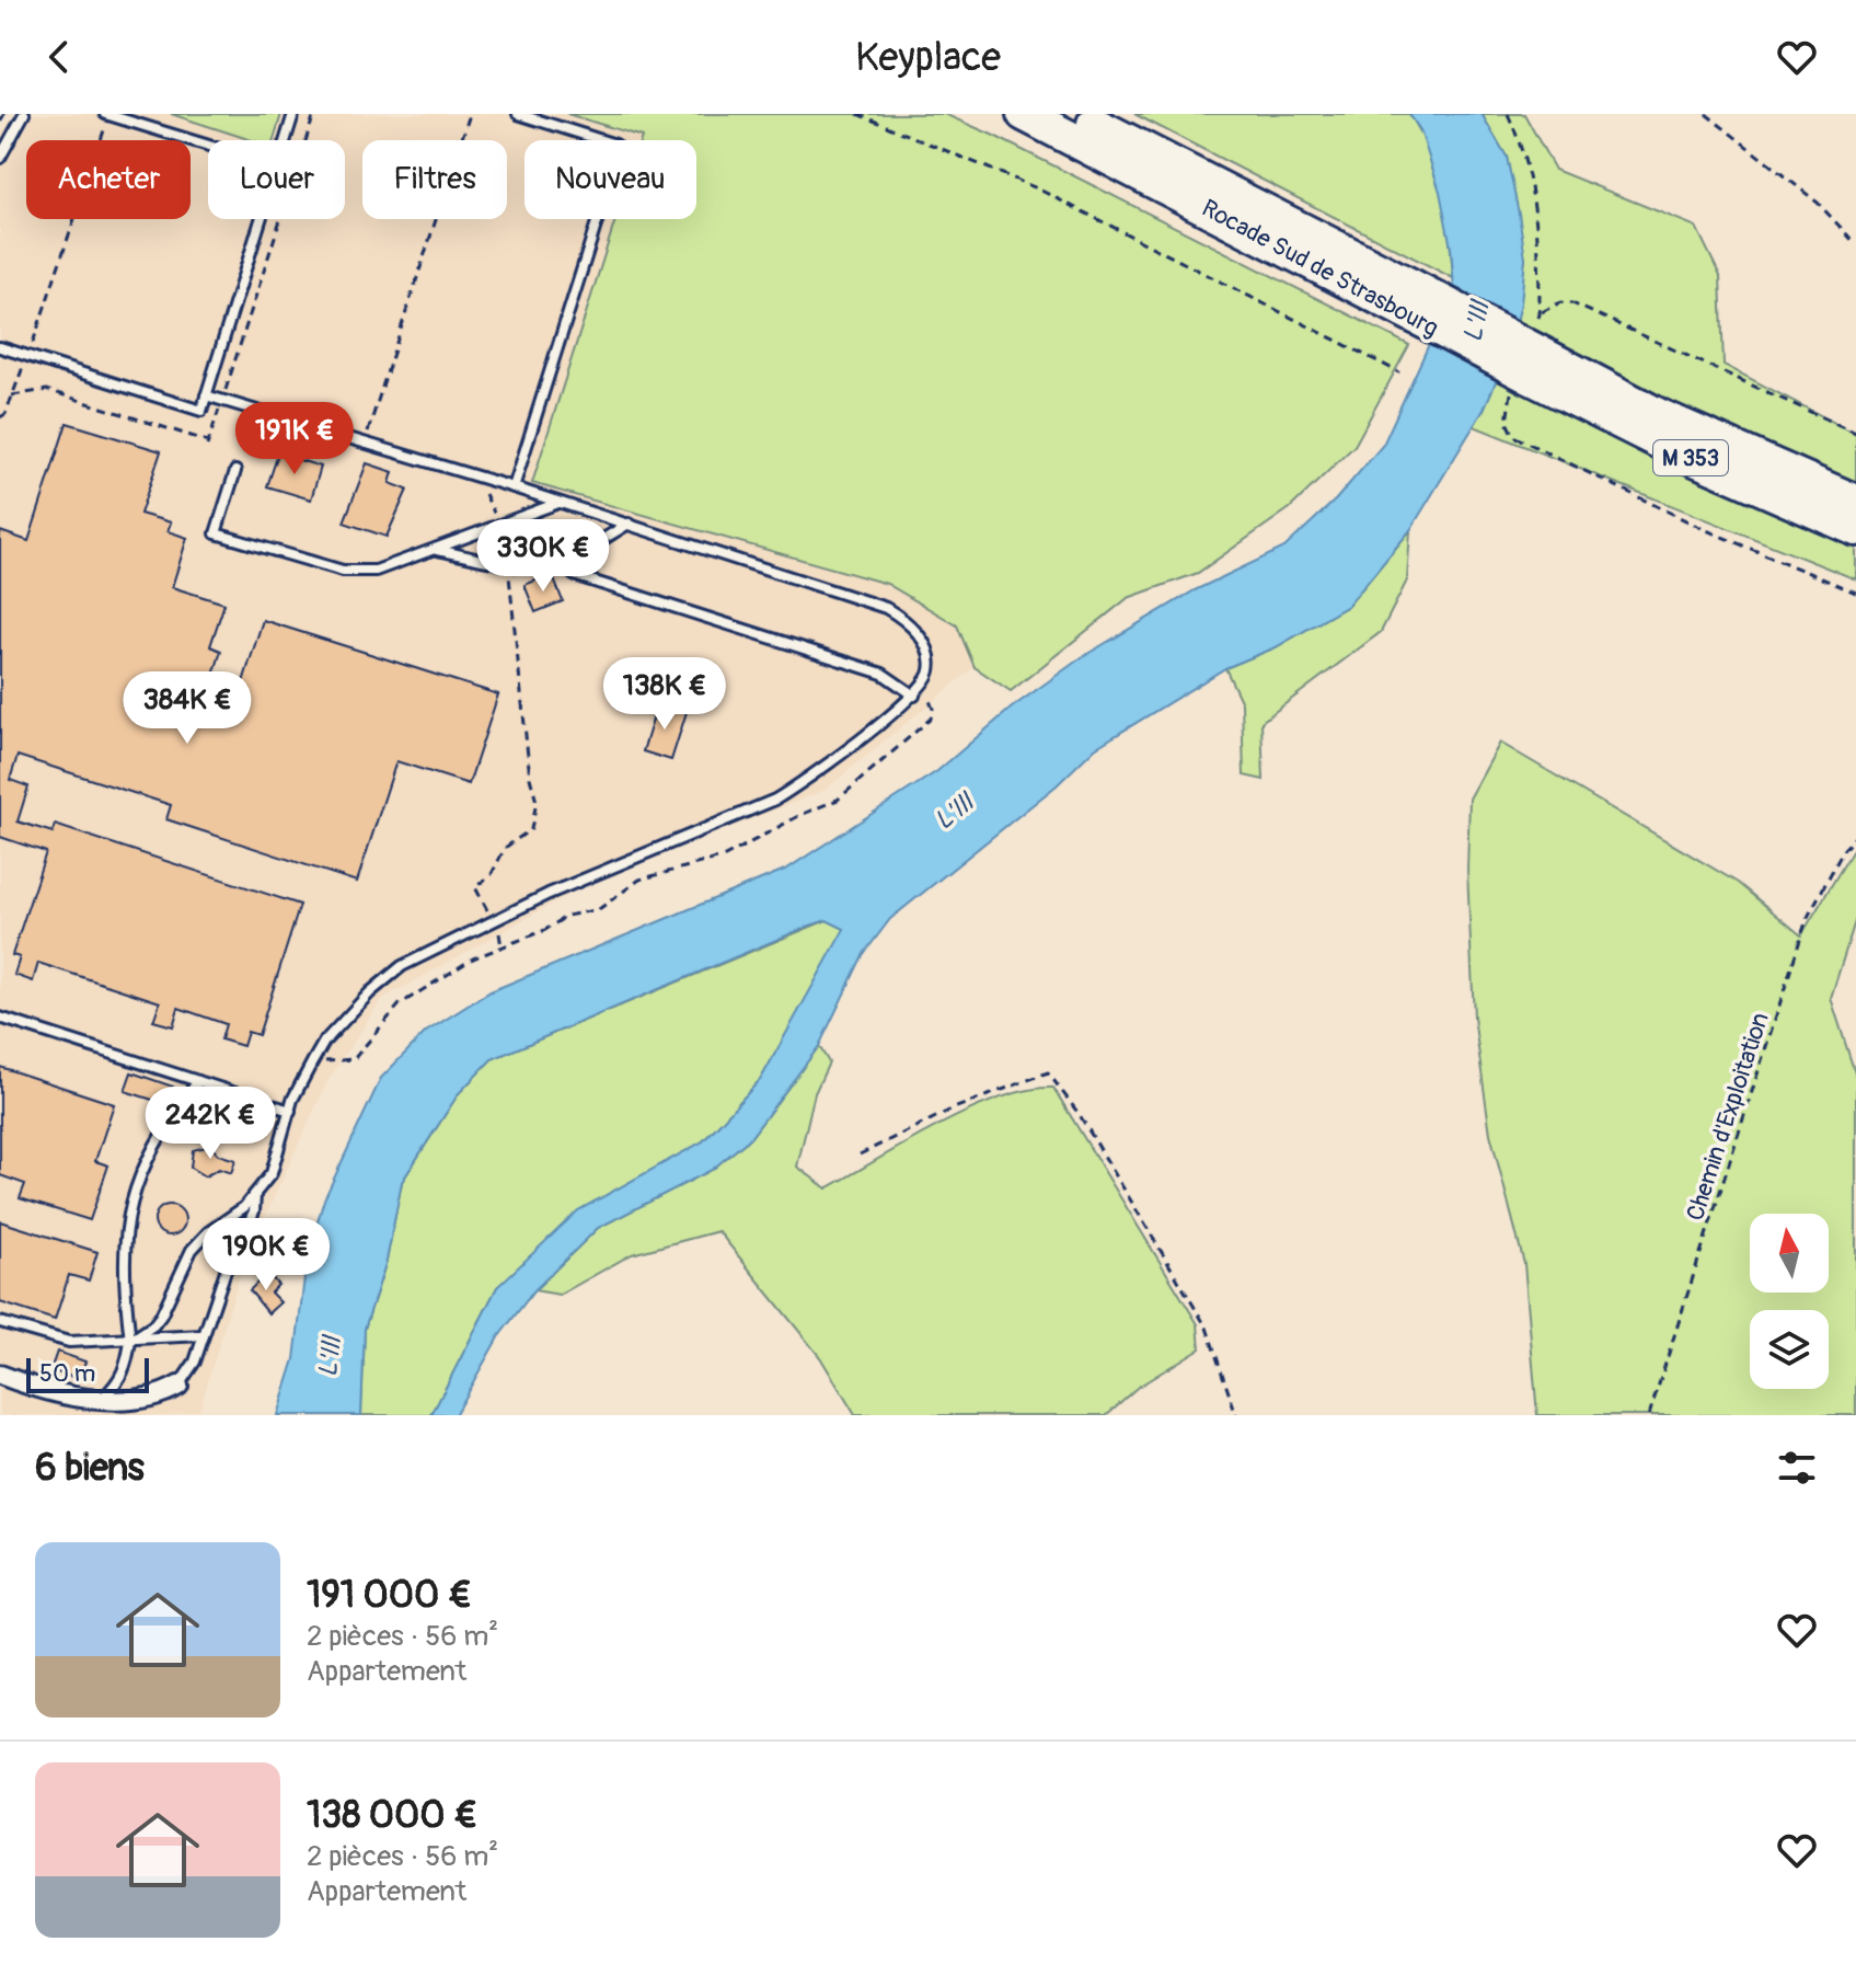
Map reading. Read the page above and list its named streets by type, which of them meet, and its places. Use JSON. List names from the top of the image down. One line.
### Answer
{"streets":{"highway":["Rocade Sud de Strasbourg","M 353"],"path":["Chemin d'Exploitation"]},"water":["L'Ill"],"scale_bar":"50 m","north":"top","page":{"header":"Keyplace","chip":["Acheter","Louer","Filtres","Nouveau"],"price":["191K €","330K €","138K €","384K €","242K €","190K €"],"scale":"50 m","heading":"6 biens","list":[{"name":"191 000 €","note":"2 pièces · 56 m² · Appartement"},{"name":"138 000 €","note":"2 pièces · 56 m² · Appartement"}]}}
